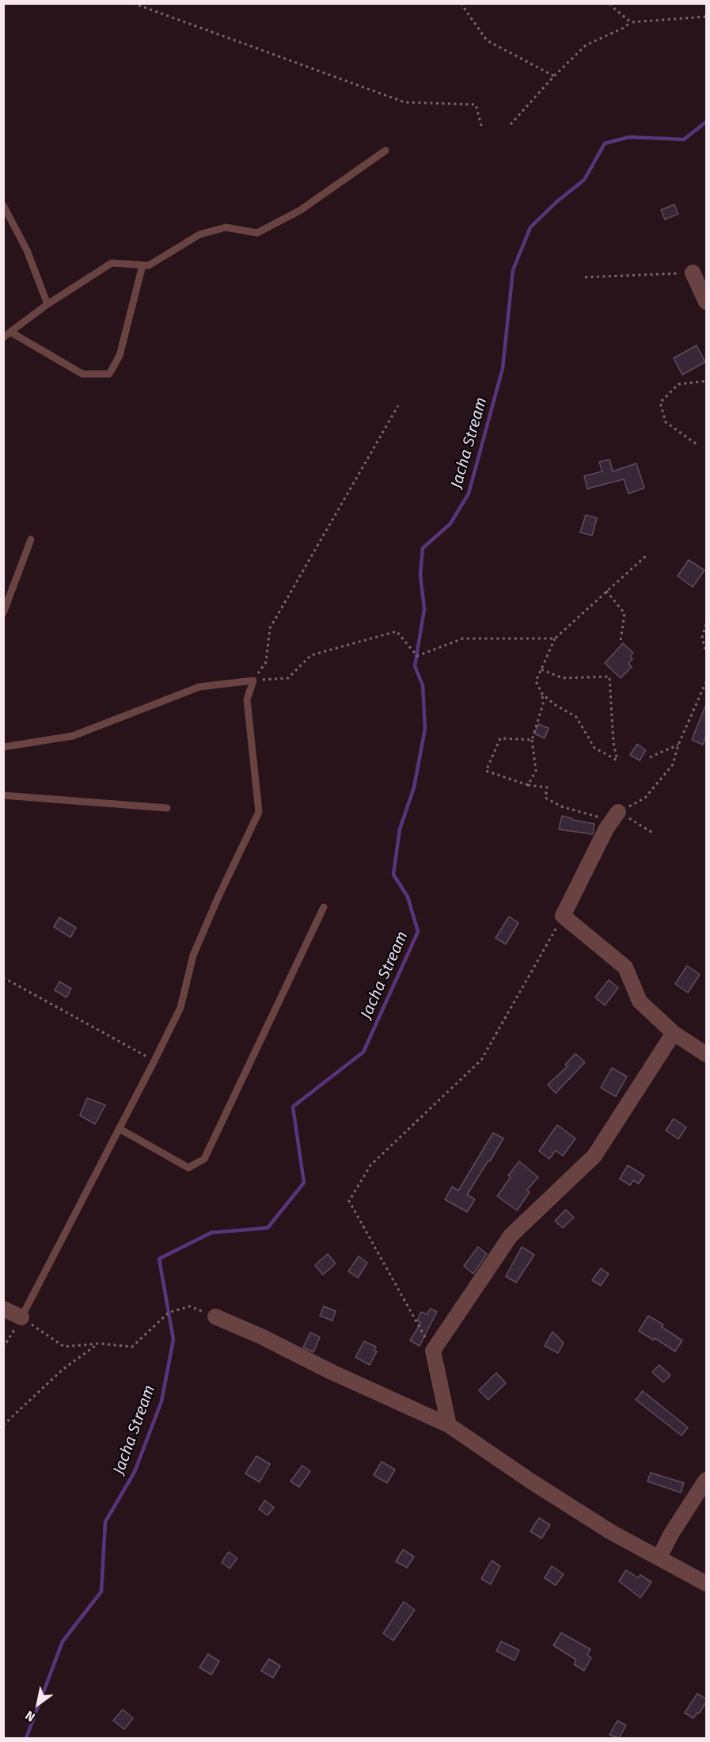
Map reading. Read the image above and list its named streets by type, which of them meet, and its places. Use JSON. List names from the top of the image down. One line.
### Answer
{"water":["Jacha Stream"],"north":"bottom left"}
